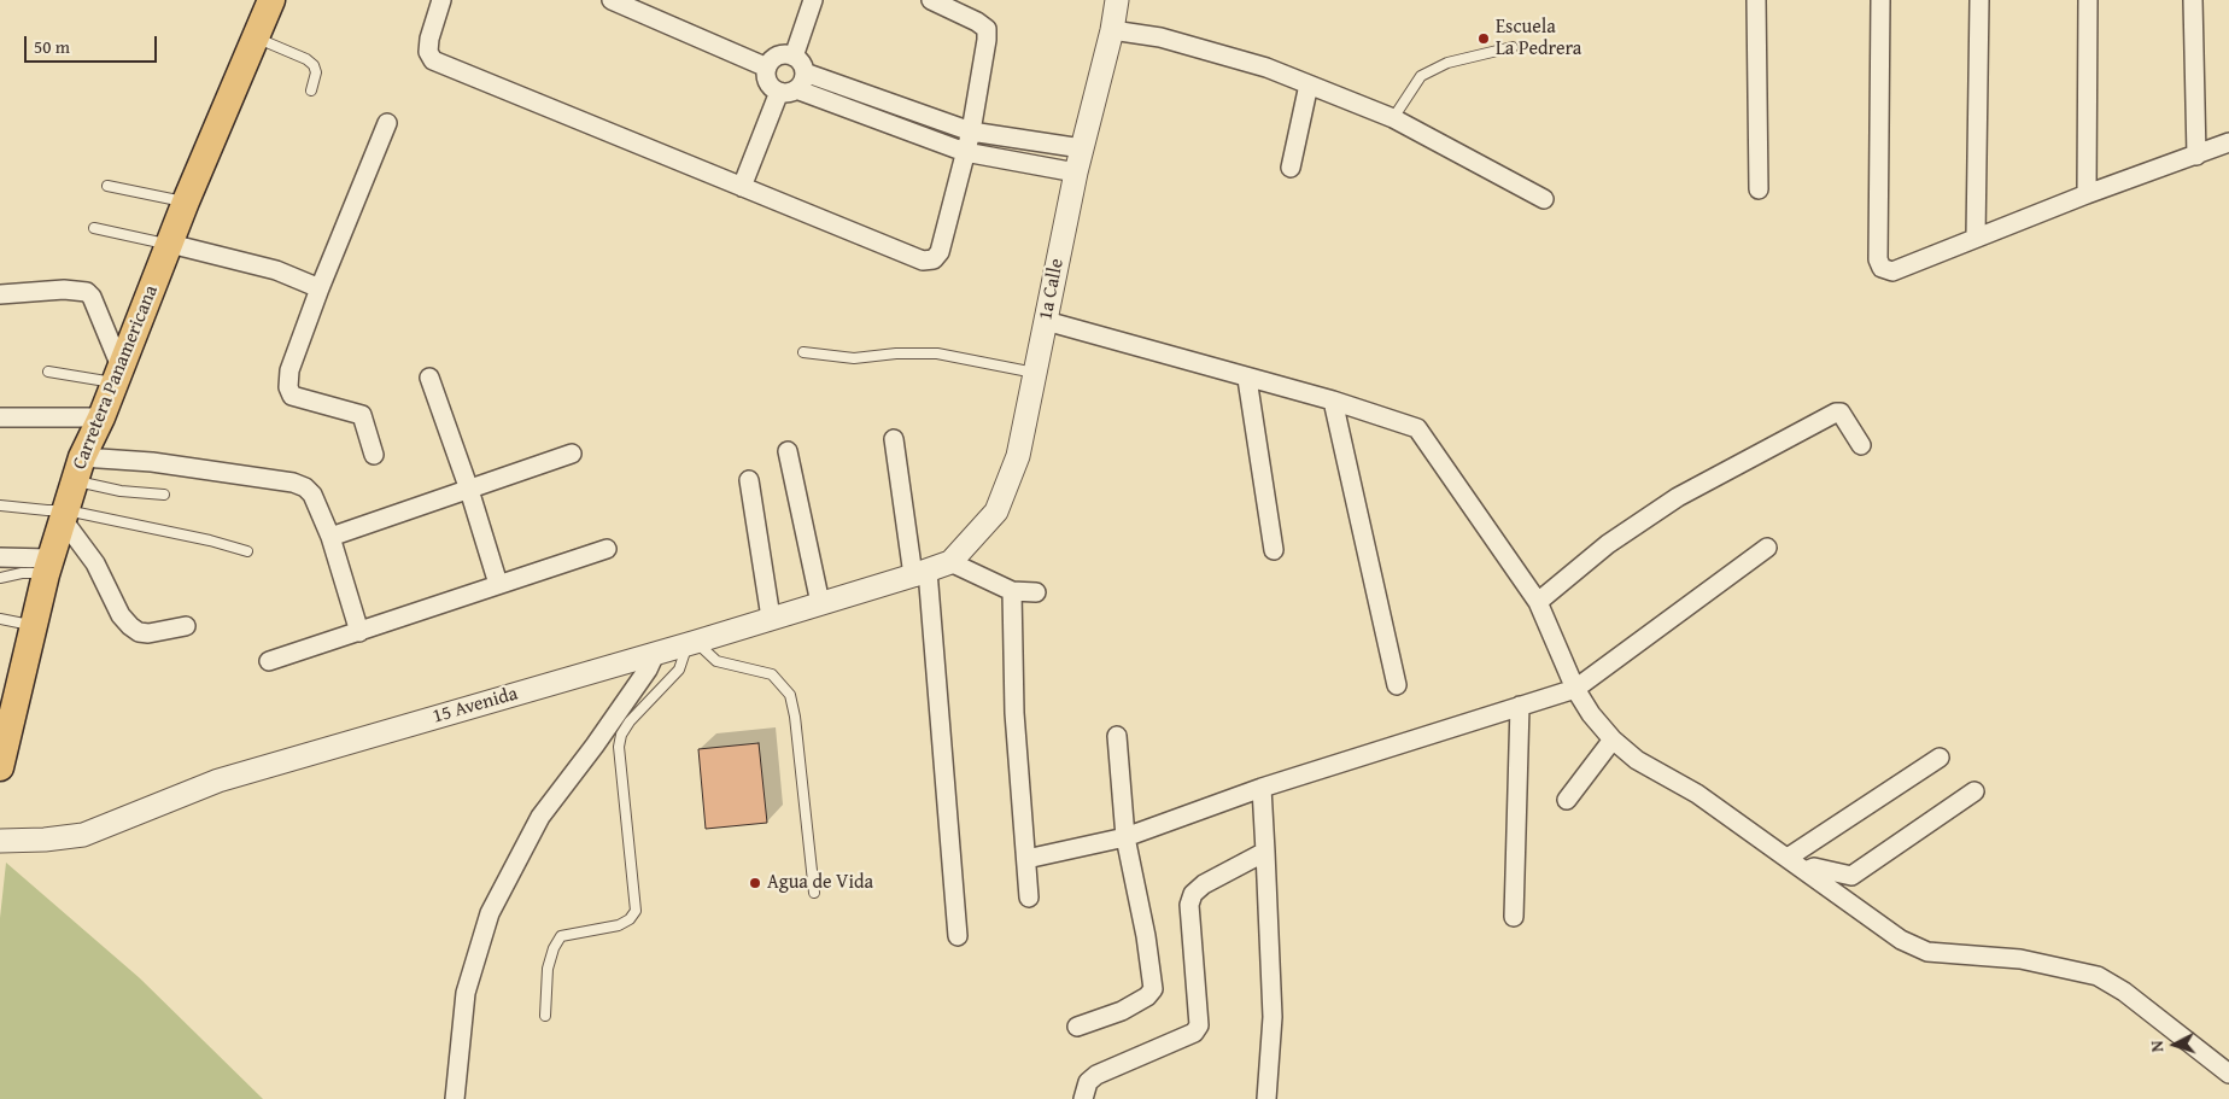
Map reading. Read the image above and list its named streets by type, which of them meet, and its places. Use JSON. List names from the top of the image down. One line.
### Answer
{"streets":{"main road":["Carretera Panamericana"],"street":["1a Calle","15 Avenida"]},"crossings":[["1a Calle","15 Avenida"]],"places":["Escuela La Pedrera","Agua de Vida"],"scale_bar":"50 m","north":"left"}
